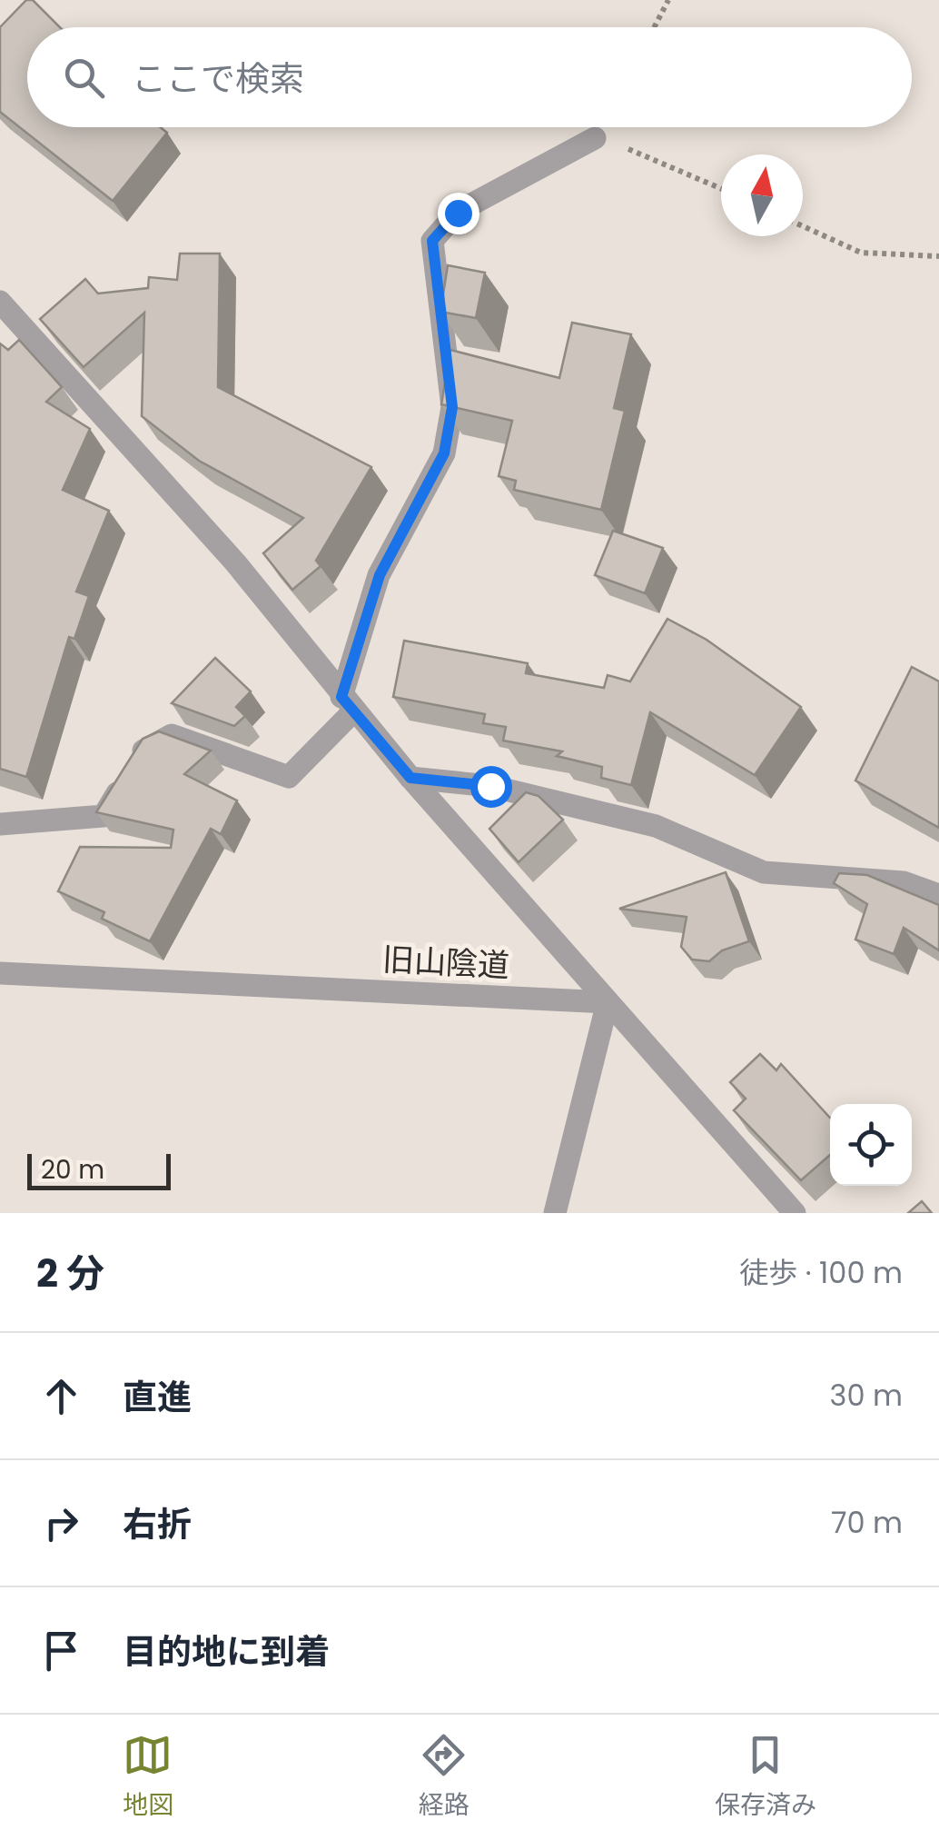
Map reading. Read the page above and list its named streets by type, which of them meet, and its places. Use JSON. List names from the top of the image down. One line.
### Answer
{"streets":{"street":["旧山陰道"]},"scale_bar":"20 m","north":"top","page":{"search":"ここで検索","scale":"20 m","heading":["2 分","徒歩 · 100 m"],"list":[["直進","30 m"],["右折","70 m"],"目的地に到着"],"nav":["地図","経路","保存済み"]}}
